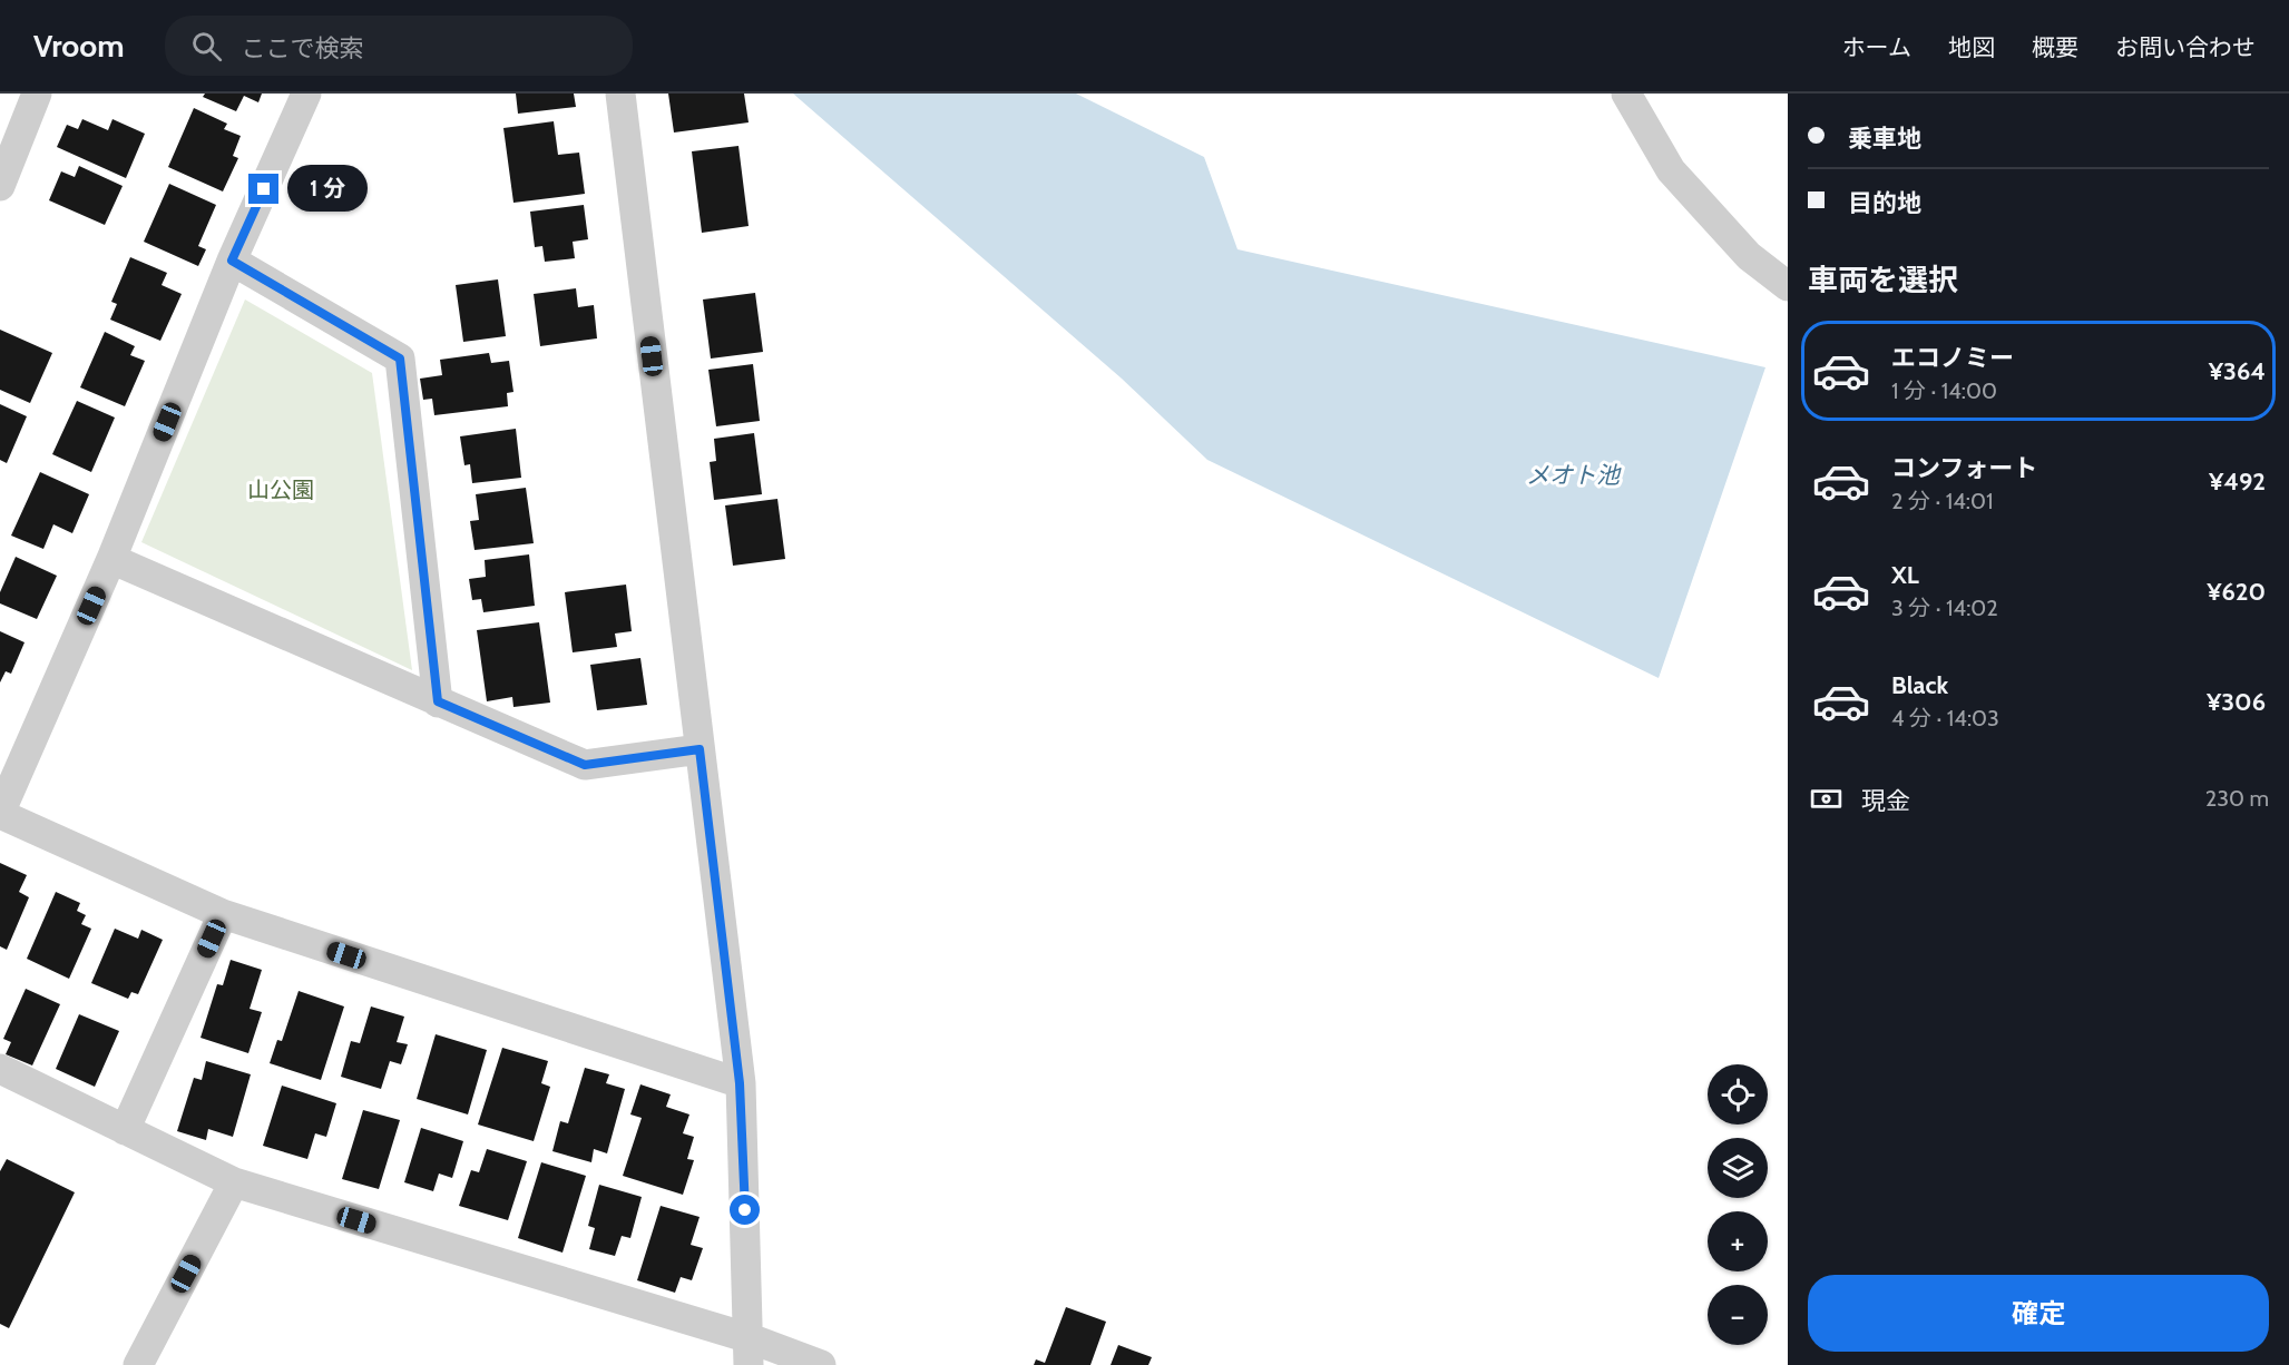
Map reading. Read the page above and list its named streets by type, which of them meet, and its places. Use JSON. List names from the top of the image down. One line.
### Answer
{"water":["メオト池"],"parks":["山公園"],"page":{"header":"Vroom","search":"ここで検索","nav":["ホーム","地図","概要","お問い合わせ"],"banner":["乗車地","目的地"],"bubble":"1 分","heading":"車両を選択","list":[{"name":"エコノミー","note":"1 分 · 14:00","value":"¥364"},{"name":"コンフォート","note":"2 分 · 14:01","value":"¥492"},{"name":"XL","note":"3 分 · 14:02","value":"¥620"},{"name":"Black","note":"4 分 · 14:03","value":"¥306"}],"pay":["現金","230 m"],"map_buttons":["+","−"],"buttons":"確定"}}
